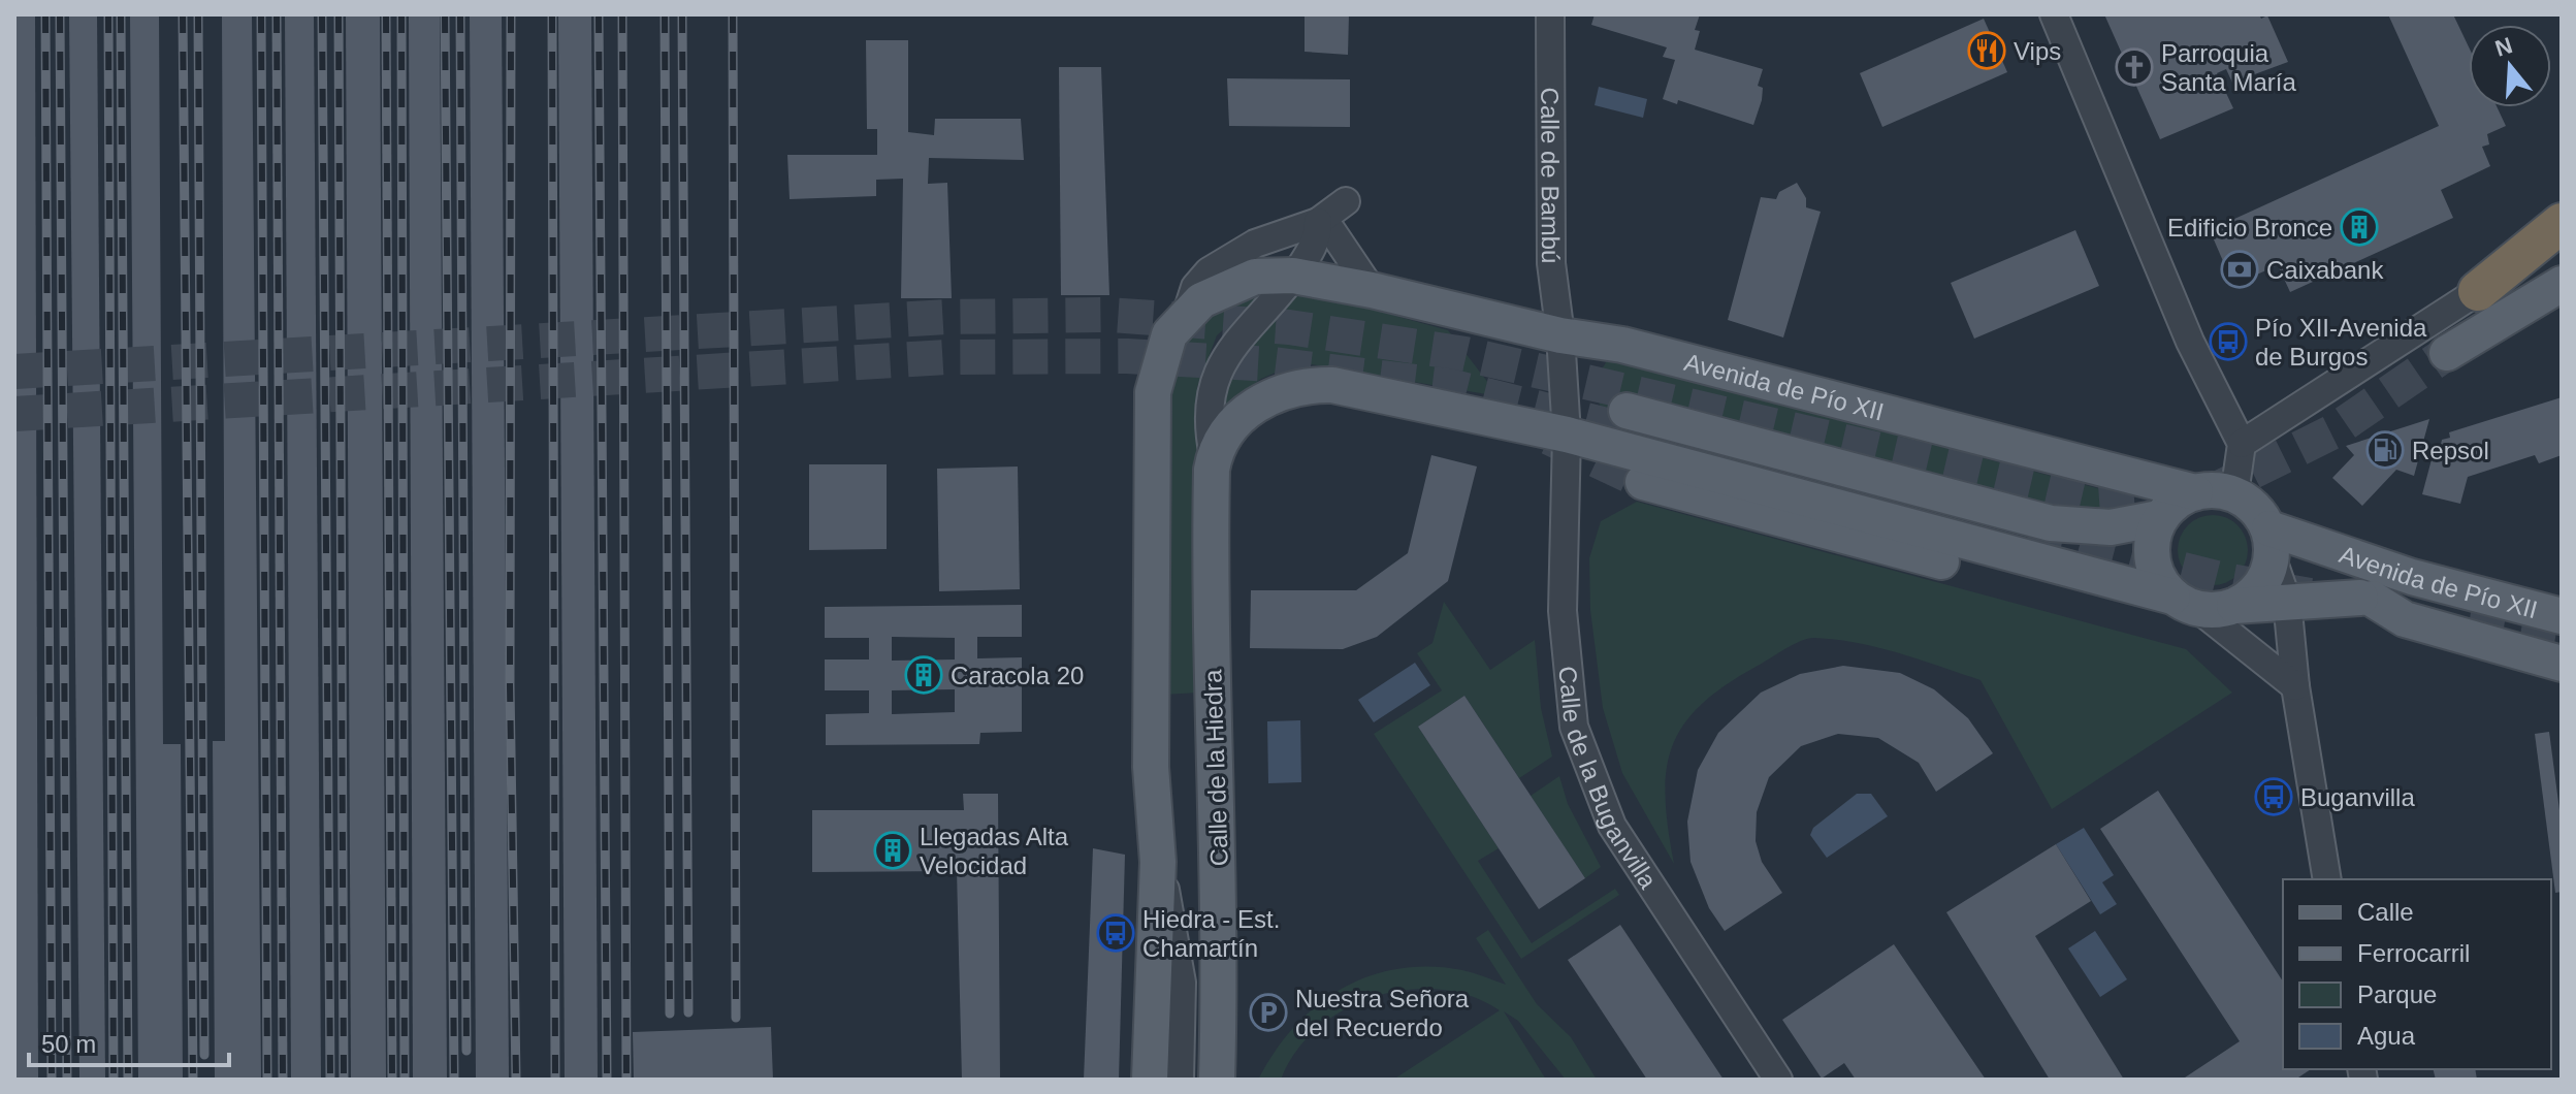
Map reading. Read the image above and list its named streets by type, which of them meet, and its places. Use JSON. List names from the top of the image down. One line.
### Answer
{"streets":{"main road":["Avenida de Pío XII","Calle de la Hiedra"],"street":["Calle de Bambú","Calle de la Buganvilla"]},"crossings":[["Calle de Bambú","Avenida de Pío XII"],["Calle de Bambú","Calle de la Buganvilla"]],"places":{"restaurant":["Vips"],"church":["Parroquia Santa María"],"building":["Edificio Bronce","Caracola 20","Llegadas Alta Velocidad"],"bank":["Caixabank"],"bus stop":["Pío XII-Avenida de Burgos","Buganvilla","Hiedra - Est. Chamartín"],"fuel station":["Repsol"],"parking":["Nuestra Señora del Recuerdo"]},"legend":["Calle","Ferrocarril","Parque","Agua"],"scale_bar":"50 m","north":"top"}
